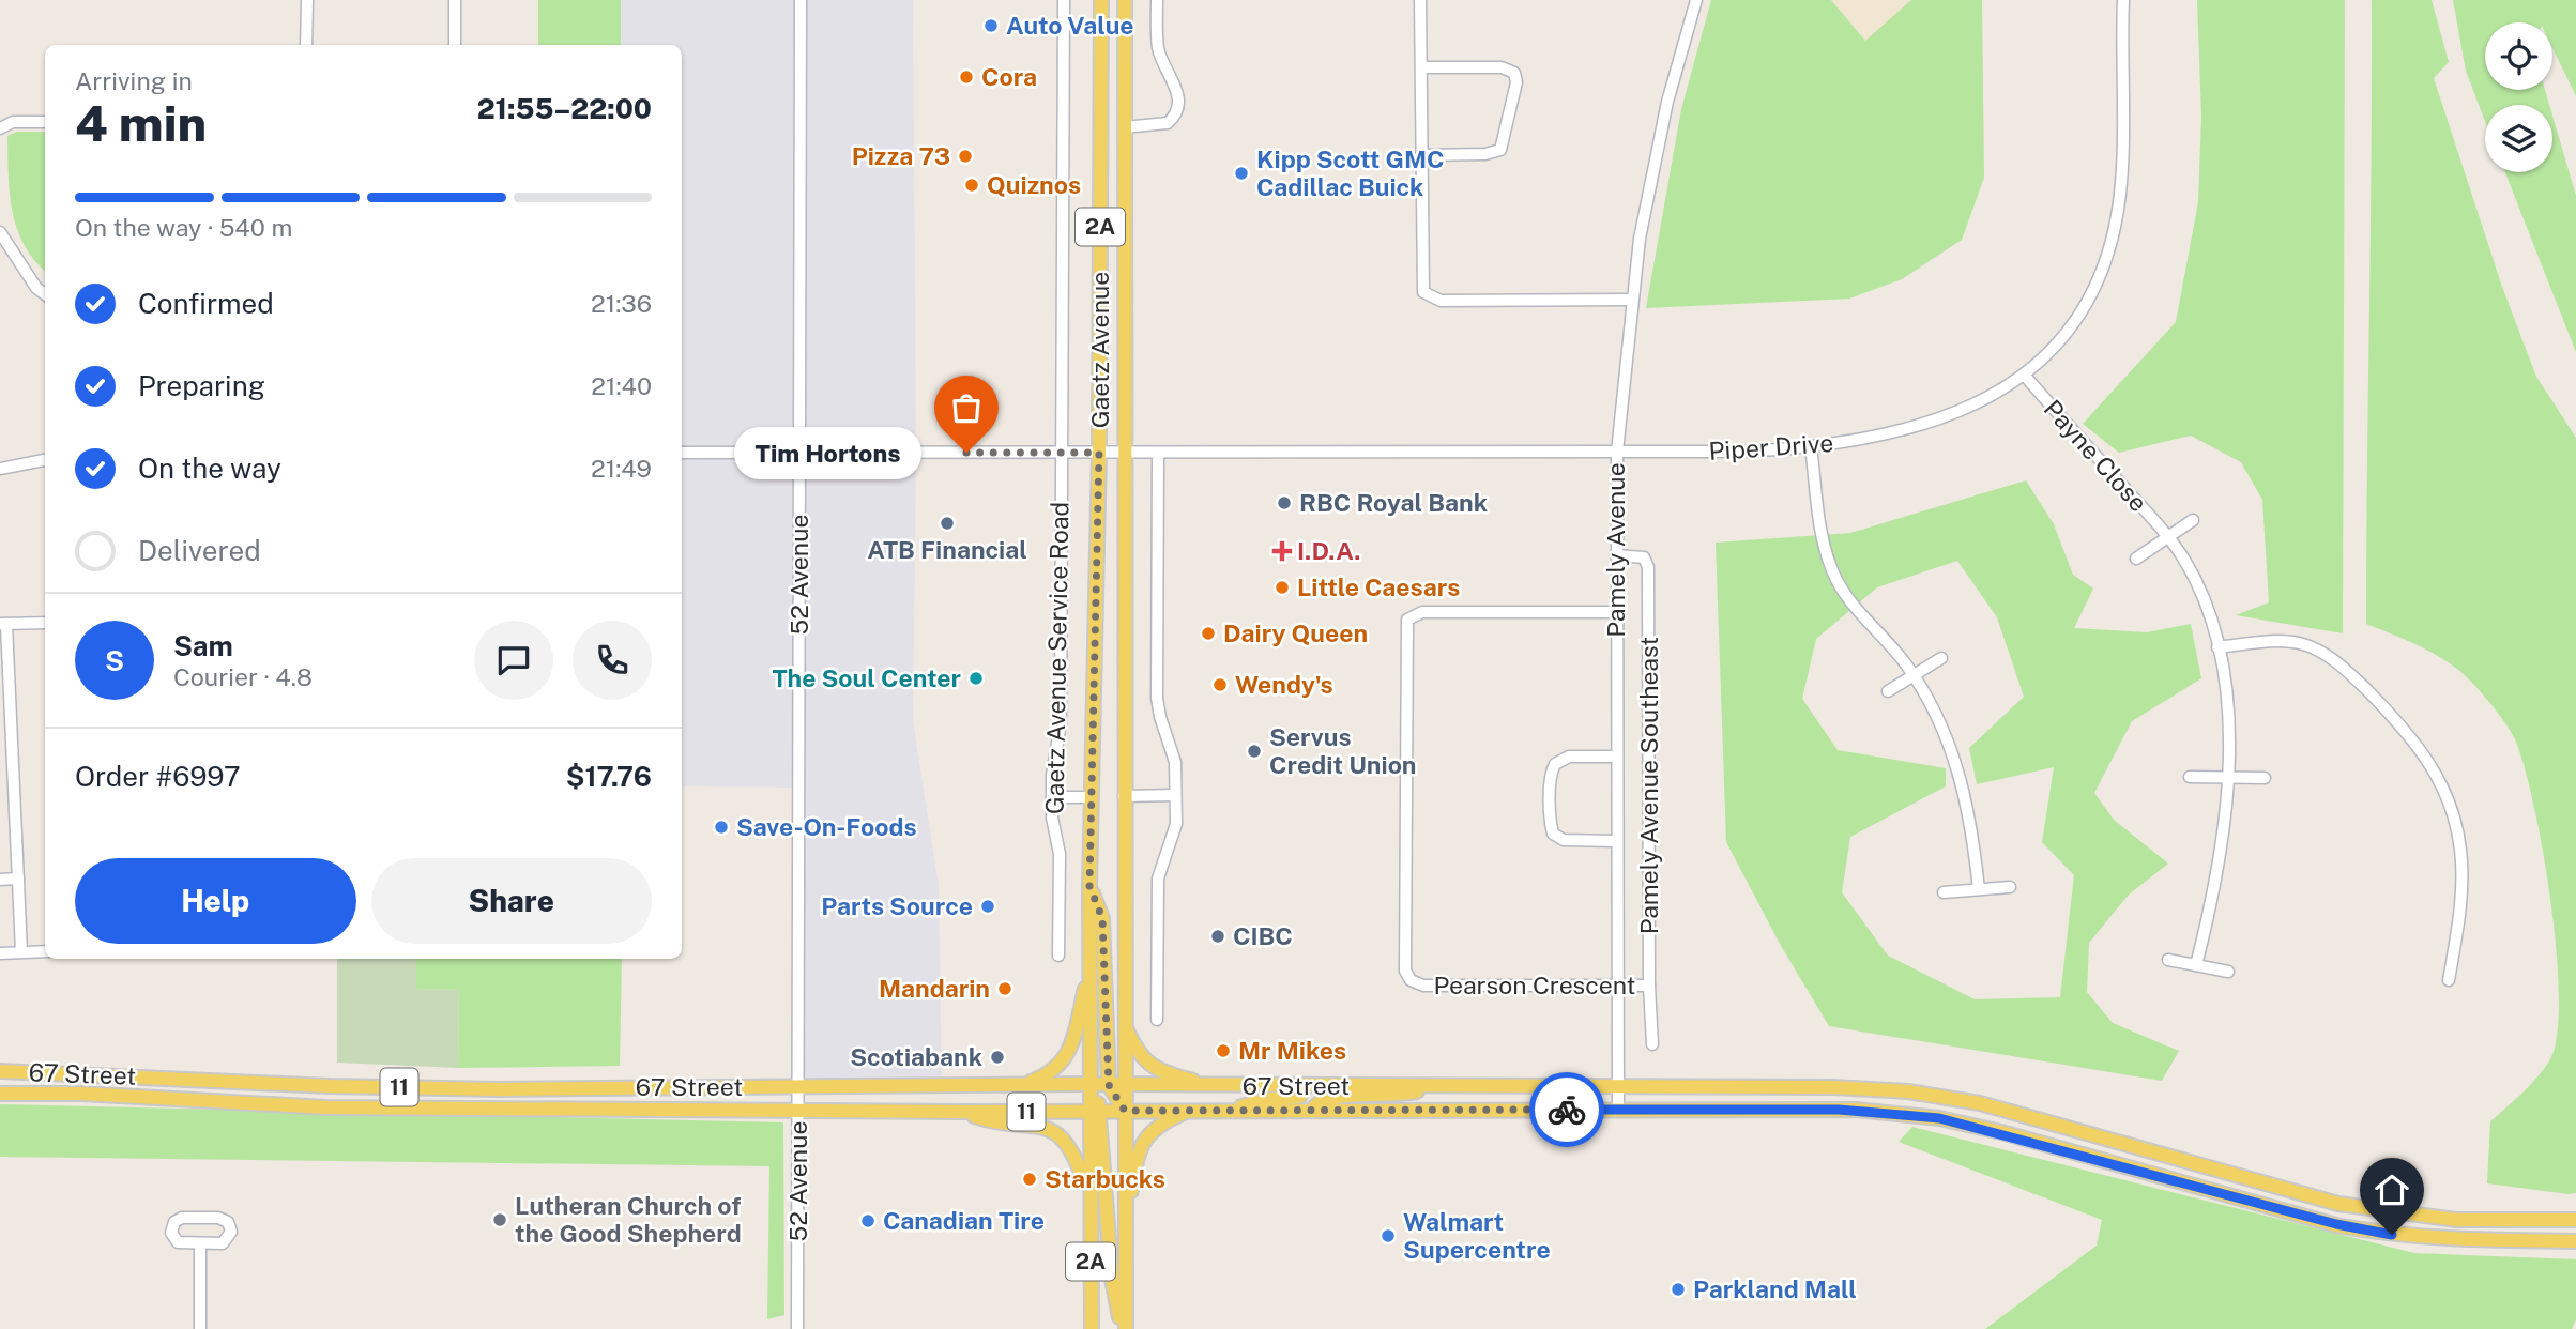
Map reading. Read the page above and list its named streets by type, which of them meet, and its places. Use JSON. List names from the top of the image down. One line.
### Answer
{"streets":{"main road":["2A","Gaetz Avenue","67 Street","11"],"street":["Piper Drive","Payne Close","Pamely Avenue","52 Avenue","Gaetz Avenue Service Road","Pamely Avenue Southeast","Pearson Crescent"]},"crossings":[["2A","67 Street"],["Gaetz Avenue","Piper Drive"],["Gaetz Avenue","67 Street"],["Piper Drive","Payne Close"],["Piper Drive","Pamely Avenue"],["Piper Drive","52 Avenue"],["Piper Drive","Gaetz Avenue Service Road"],["Pamely Avenue","Pamely Avenue Southeast"],["Pamely Avenue","Pearson Crescent"],["Pamely Avenue","67 Street"],["52 Avenue","67 Street"],["Pamely Avenue Southeast","Pearson Crescent"]],"places":{"other":["Auto Value","Cora","Pizza 73","Kipp Scott GMC Cadillac Buick","Quiznos","Tim Hortons","RBC Royal Bank","ATB Financial","Little Caesars","Dairy Queen","The Soul Center","Wendy's","Servus Credit Union","Save-On-Foods","Parts Source","CIBC","Mandarin","Mr Mikes","Scotiabank","Starbucks","Lutheran Church of the Good Shepherd","Canadian Tire","Walmart Supercentre","Parkland Mall"],"health":["I.D.A."]},"page":{"heading":["4 min","Arriving in","21:55–22:00"],"panel":["Sam","Courier · 4.8","Order #6997","$17.76"],"bar":"On the way · 540 m","list":[["Confirmed","21:36"],["Preparing","21:40"],["On the way","21:49"],"Delivered"],"bubble":"Tim Hortons","round":"S","buttons":["Help","Share"]}}
